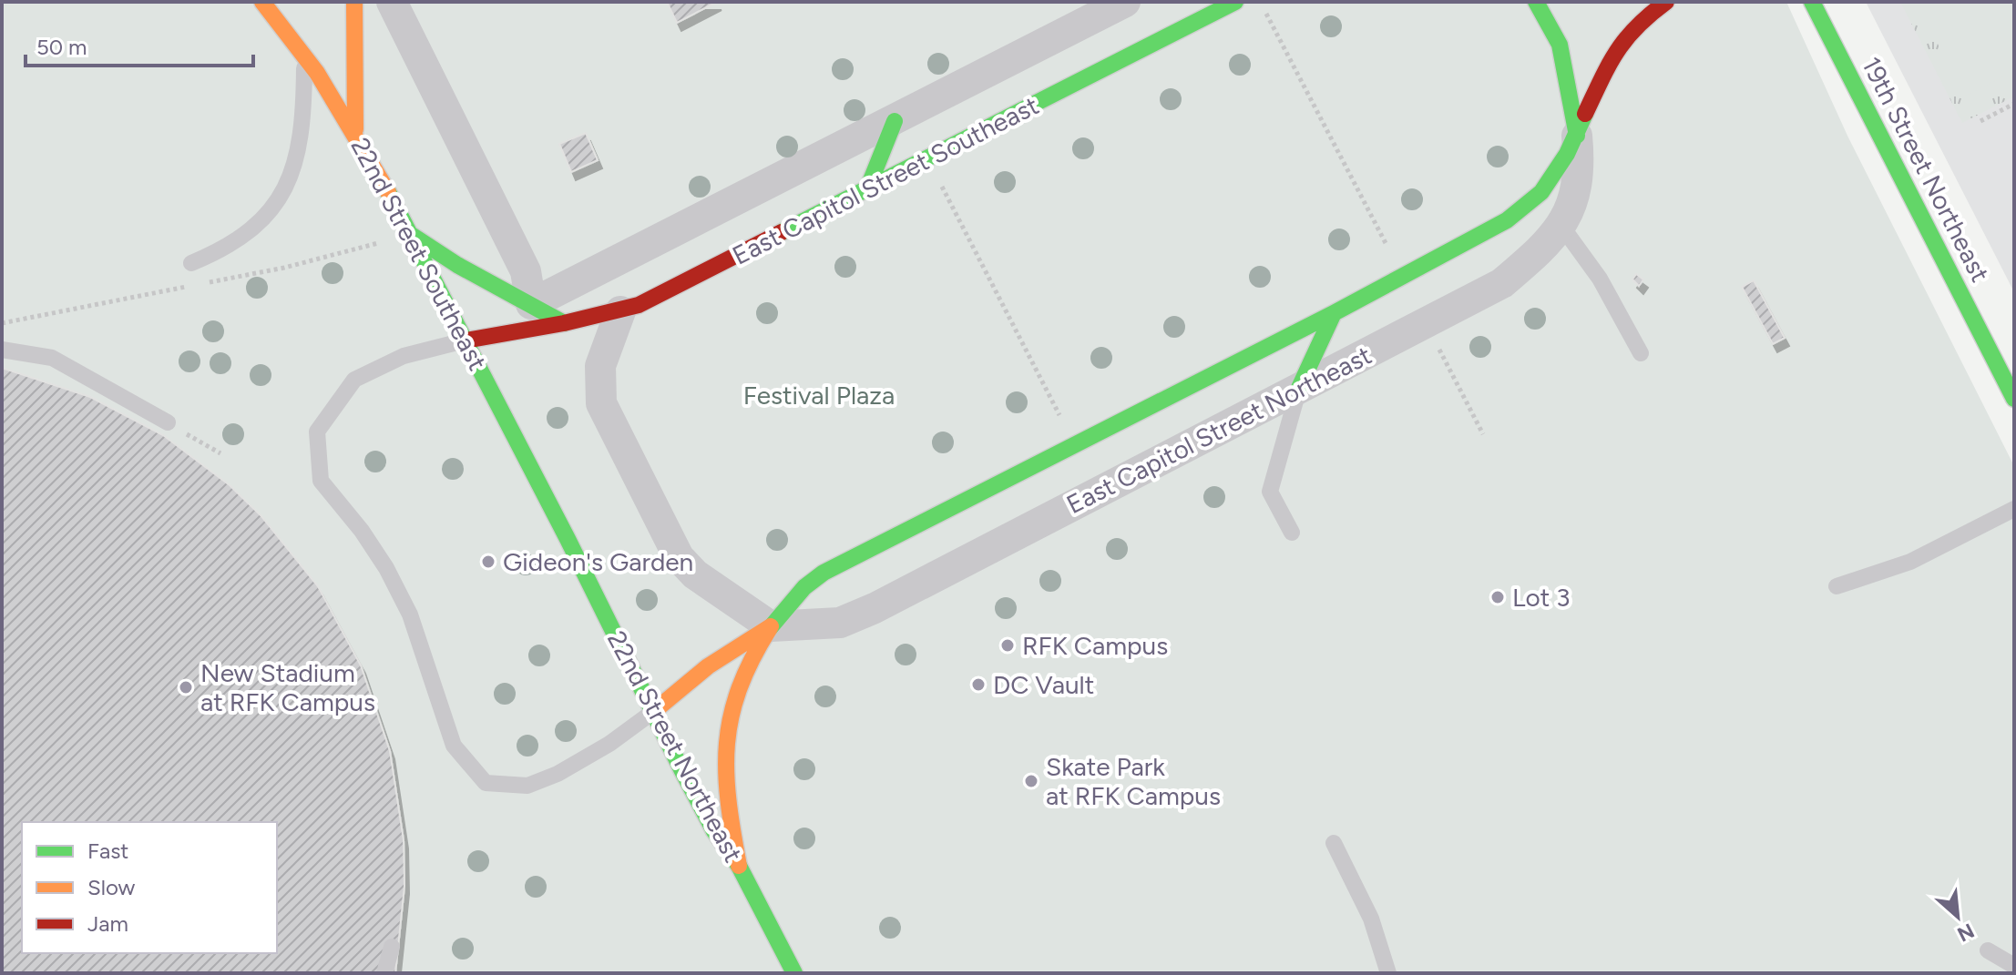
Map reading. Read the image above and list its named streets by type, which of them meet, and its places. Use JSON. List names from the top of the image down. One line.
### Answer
{"streets":{"main road":["19th Street Northeast","East Capitol Street Southeast","22nd Street Southeast","East Capitol Street Northeast","22nd Street Northeast"]},"crossings":[["East Capitol Street Southeast","22nd Street Southeast"],["22nd Street Southeast","22nd Street Northeast"],["East Capitol Street Northeast","22nd Street Northeast"]],"parks":["Festival Plaza"],"places":["Gideon's Garden","Lot 3","RFK Campus","DC Vault","New Stadium at RFK Campus","Skate Park at RFK Campus"],"legend":["Fast","Slow","Jam"],"scale_bar":"50 m","north":"bottom right"}
